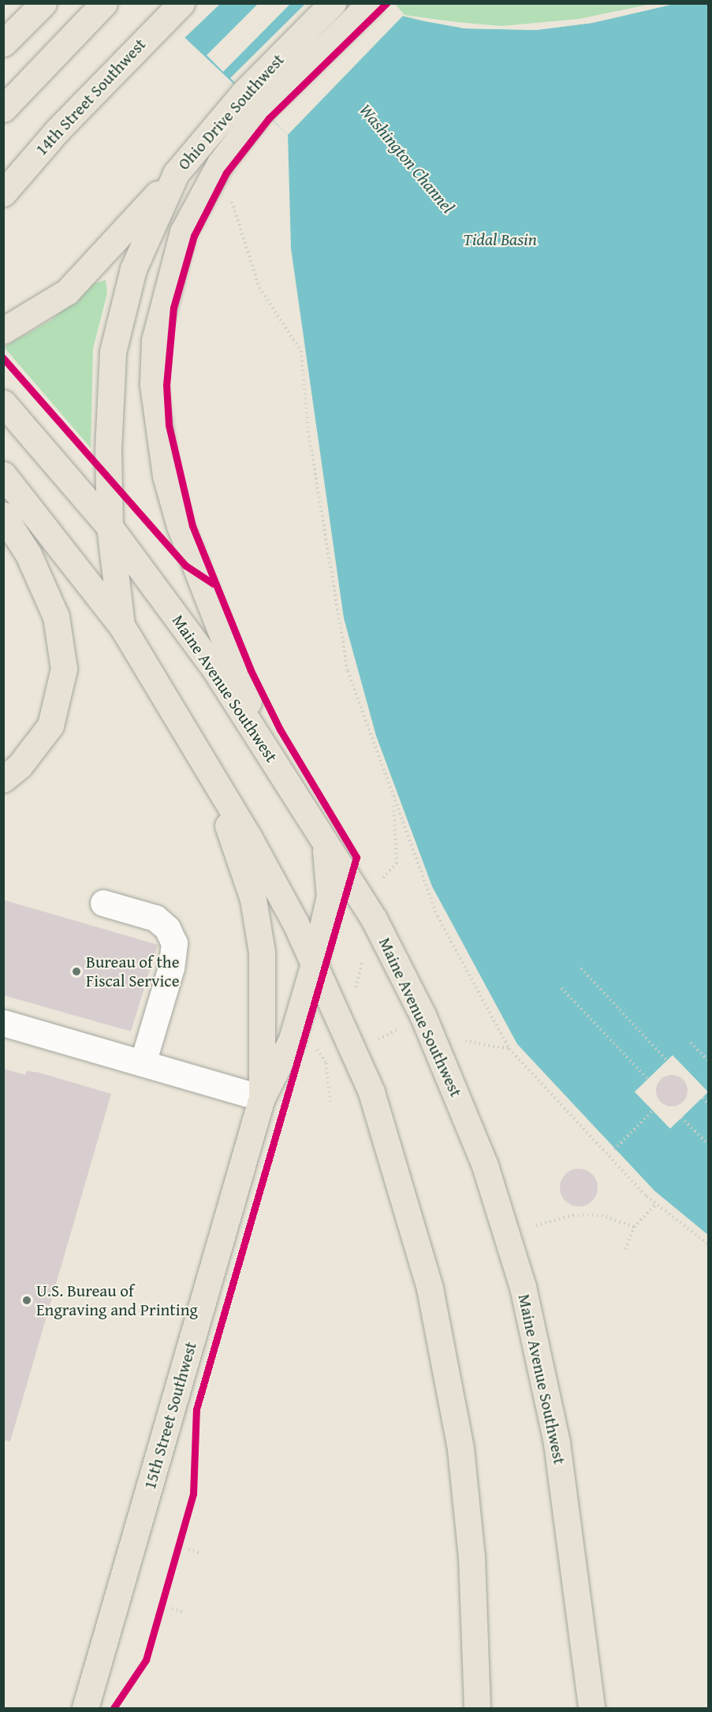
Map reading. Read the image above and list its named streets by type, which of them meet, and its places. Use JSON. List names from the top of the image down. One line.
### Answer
{"streets":{"main road":["14th Street Southwest","Ohio Drive Southwest","Maine Avenue Southwest","15th Street Southwest"]},"crossings":[["Ohio Drive Southwest","Maine Avenue Southwest"],["Maine Avenue Southwest","15th Street Southwest"]],"water":["Washington Channel","Tidal Basin"],"places":["Bureau of the Fiscal Service","U.S. Bureau of Engraving and Printing"]}
